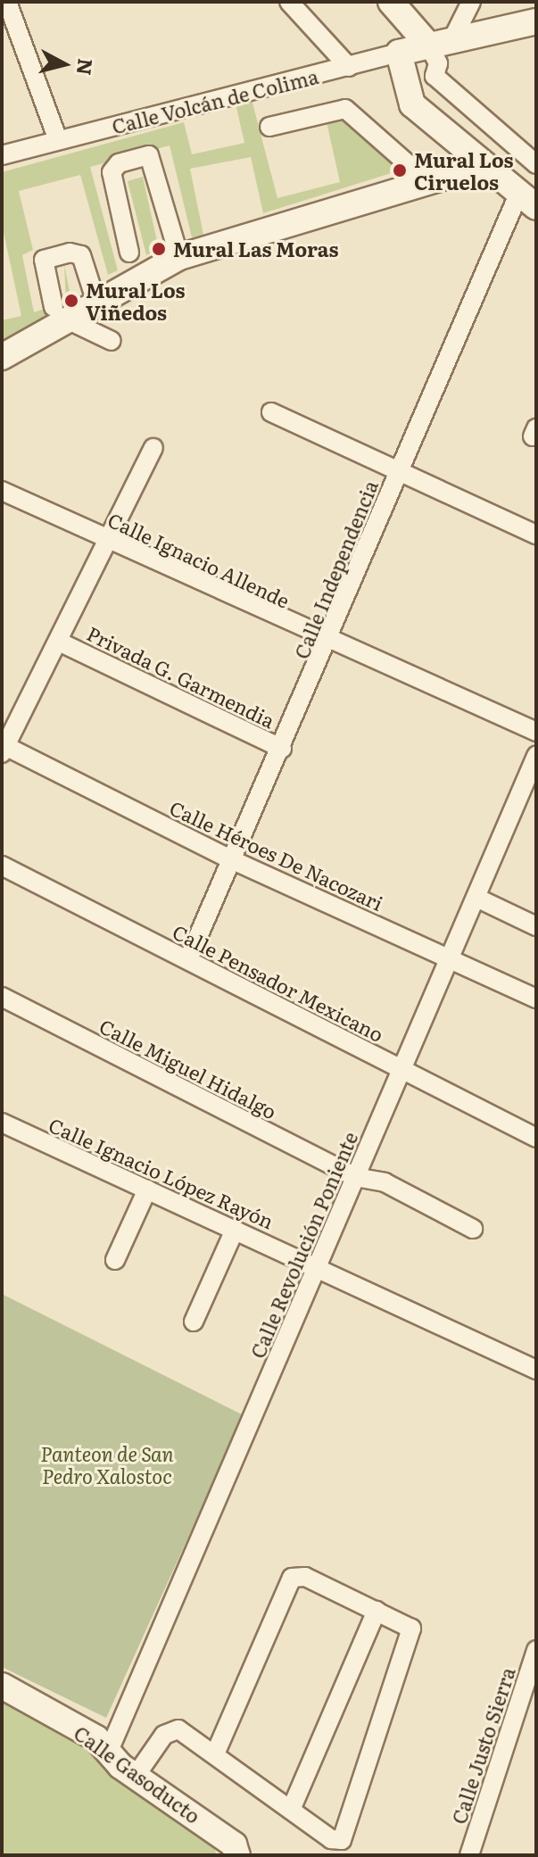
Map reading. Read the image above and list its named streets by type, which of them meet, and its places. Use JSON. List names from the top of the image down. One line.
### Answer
{"streets":{"main road":["Calle Volcán de Colima","Calle Gasoducto"],"street":["Calle Ignacio Allende","Calle Independencia","Privada G. Garmendia","Calle Héroes De Nacozari","Calle Pensador Mexicano","Calle Miguel Hidalgo","Calle Ignacio López Rayón","Calle Revolución Poniente","Calle Justo Sierra"]},"crossings":[["Calle Ignacio Allende","Calle Independencia"],["Calle Independencia","Privada G. Garmendia"],["Calle Independencia","Calle Héroes De Nacozari"],["Calle Independencia","Calle Pensador Mexicano"],["Calle Héroes De Nacozari","Calle Revolución Poniente"],["Calle Pensador Mexicano","Calle Revolución Poniente"],["Calle Miguel Hidalgo","Calle Revolución Poniente"],["Calle Ignacio López Rayón","Calle Revolución Poniente"],["Calle Revolución Poniente","Calle Gasoducto"]],"parks":["Panteon de San Pedro Xalostoc"],"places":["Mural Los Ciruelos","Mural Las Moras","Mural Los Viñedos"],"north":"right"}
